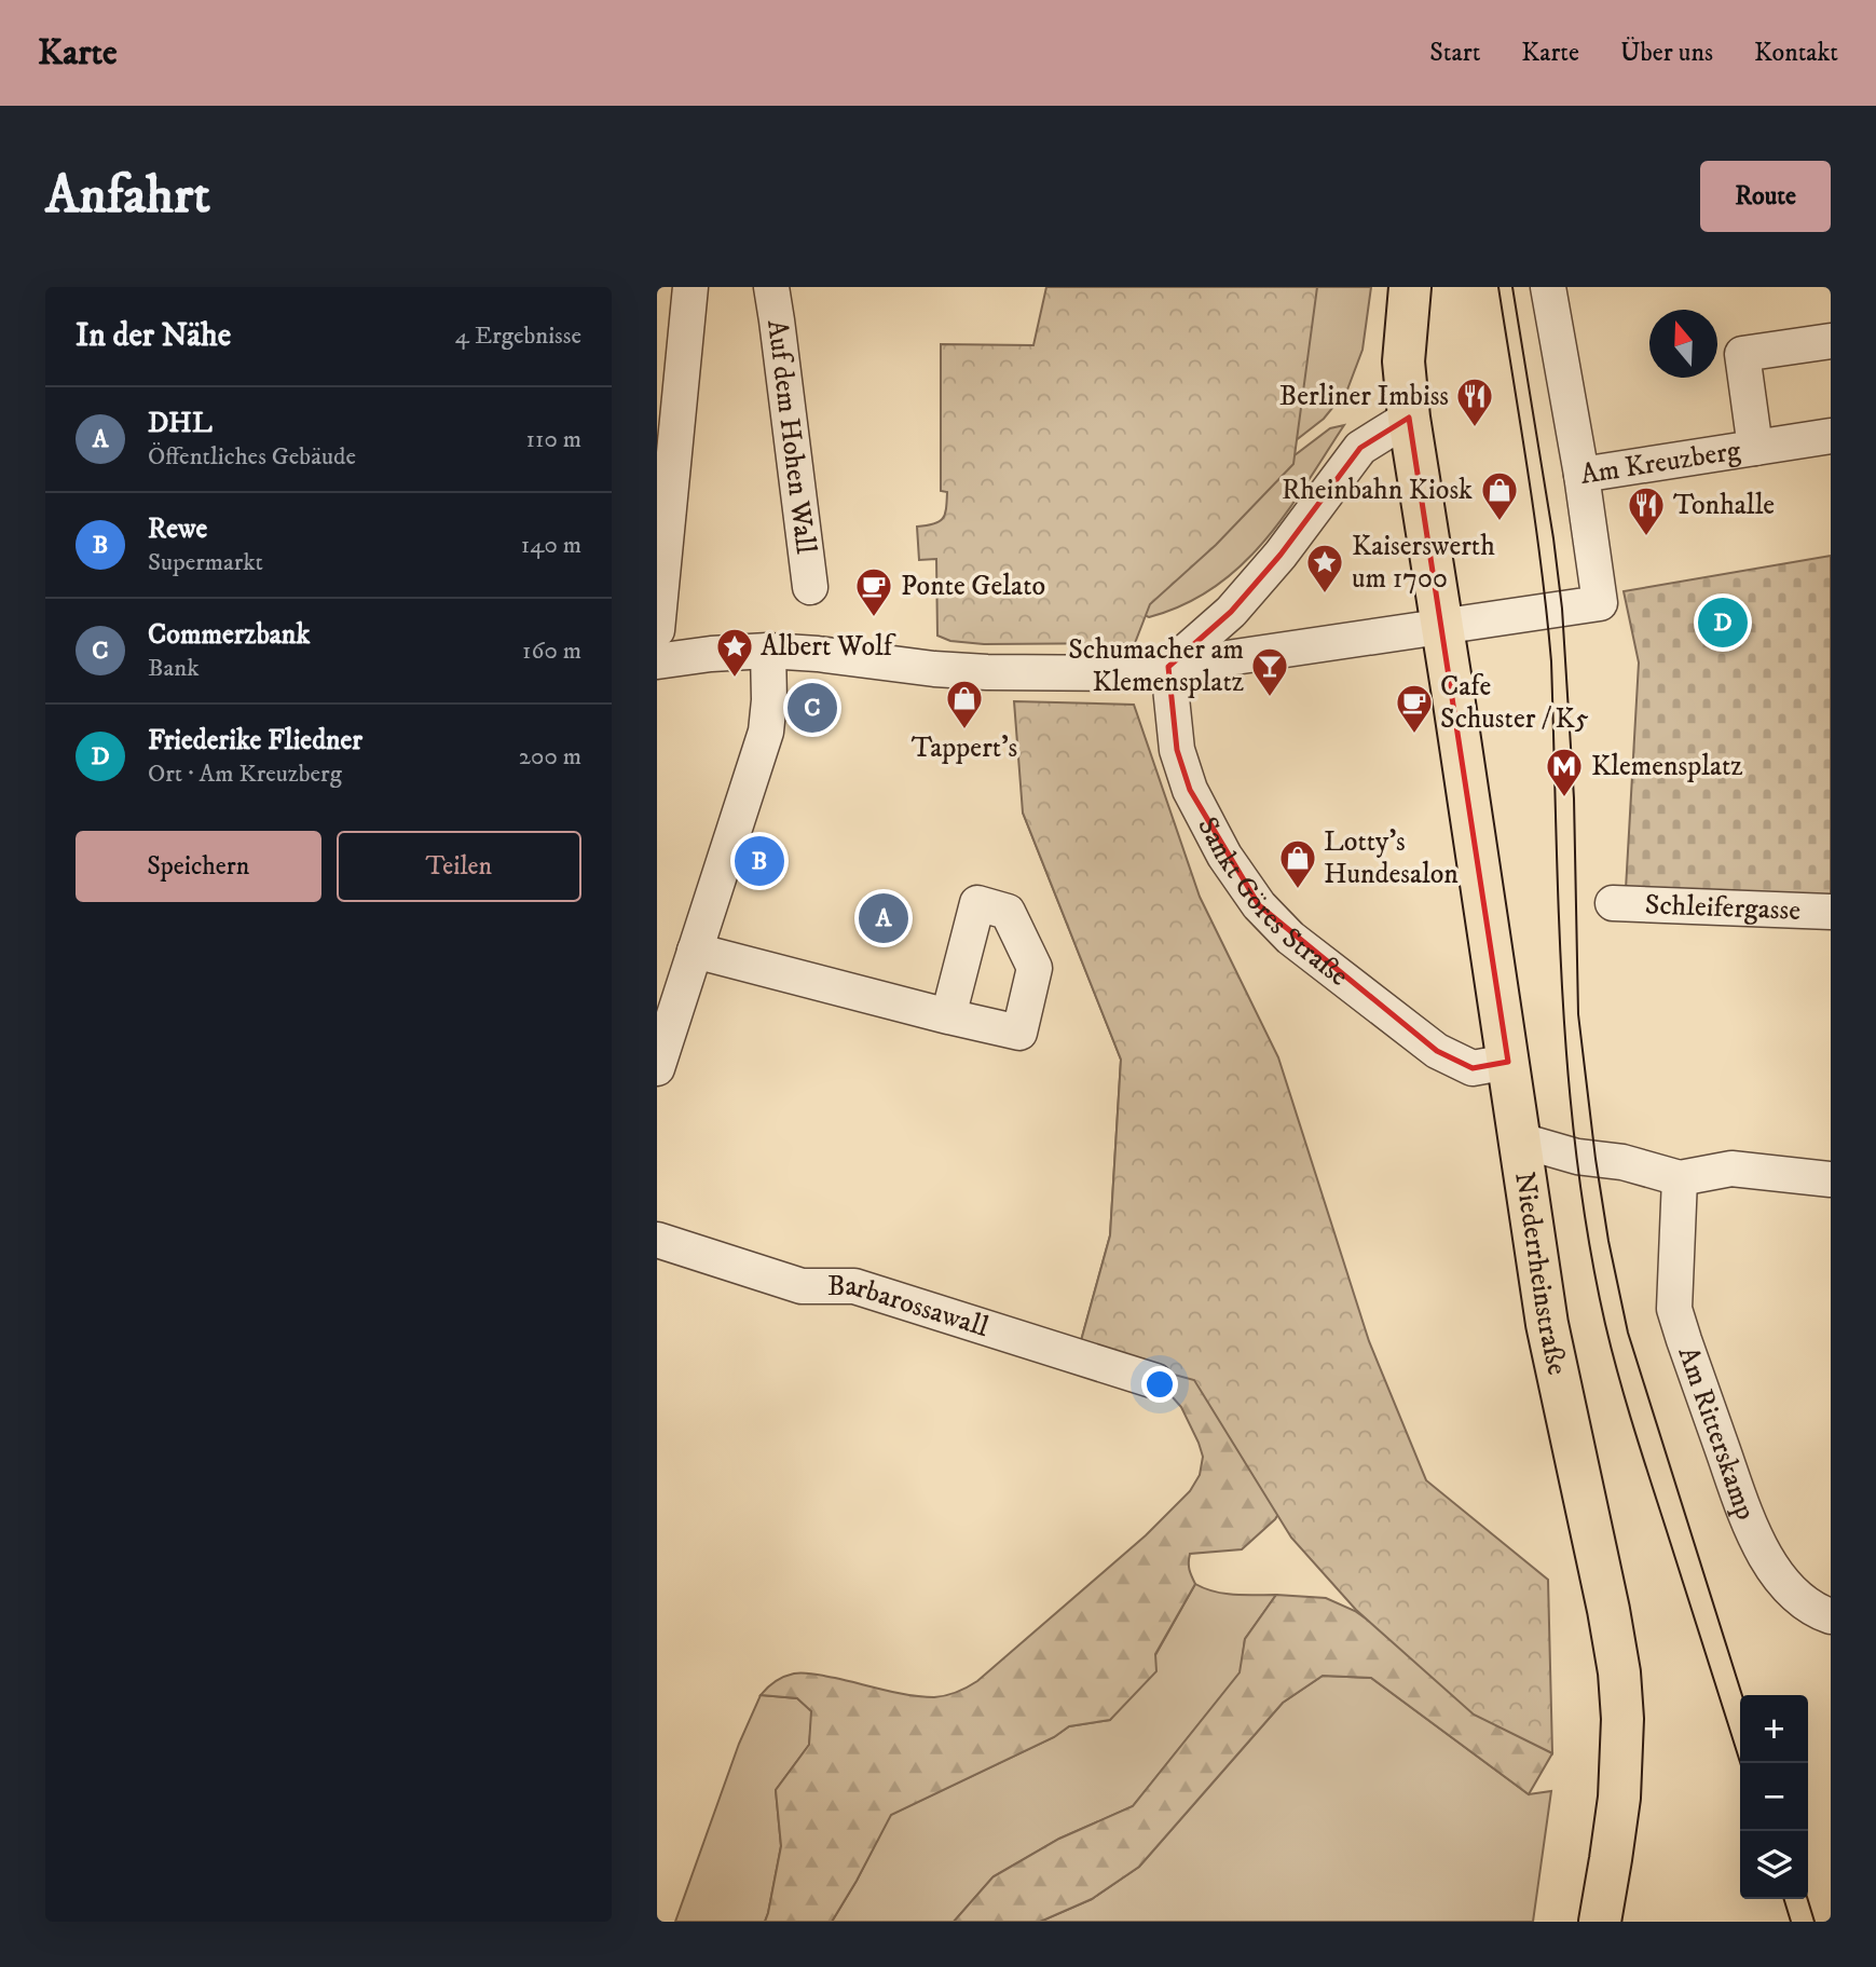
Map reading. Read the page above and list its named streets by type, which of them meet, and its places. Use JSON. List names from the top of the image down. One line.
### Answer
{"streets":{"main road":["Niederrheinstraße"],"street":["Auf dem Hohen Wall","Am Kreuzberg","Sankt Göres Straße","Schleifergasse","Barbarossawall","Am Ritterskamp"]},"crossings":[["Am Kreuzberg","Niederrheinstraße"],["Sankt Göres Straße","Niederrheinstraße"]],"places":{"restaurant":["Berliner Imbiss","Tonhalle"],"shop":["Rheinbahn Kiosk","Tappert's","Lotty's Hundesalon"],"place":["Kaiserswerth um 1700","Albert Wolf"],"cafe":["Ponte Gelato","Cafe Schuster / K5"],"bar":["Schumacher am Klemensplatz"],"metro station":["Klemensplatz"]},"north":"top","page":{"header":"Karte","nav":["Start","Karte","Über uns","Kontakt"],"buttons":["Route",["Speichern","Teilen"]],"title":"Anfahrt","heading":["In der Nähe","4 Ergebnisse"],"list":[{"mark":"A","name":"DHL","note":"Öffentliches Gebäude","value":"110 m"},{"mark":"B","name":"Rewe","note":"Supermarkt","value":"140 m"},{"mark":"C","name":"Commerzbank","note":"Bank","value":"160 m"},{"mark":"D","name":"Friederike Fliedner","note":"Ort · Am Kreuzberg","value":"200 m"}],"pins":["D","C","B","A"],"map_buttons":["+","−"]}}
